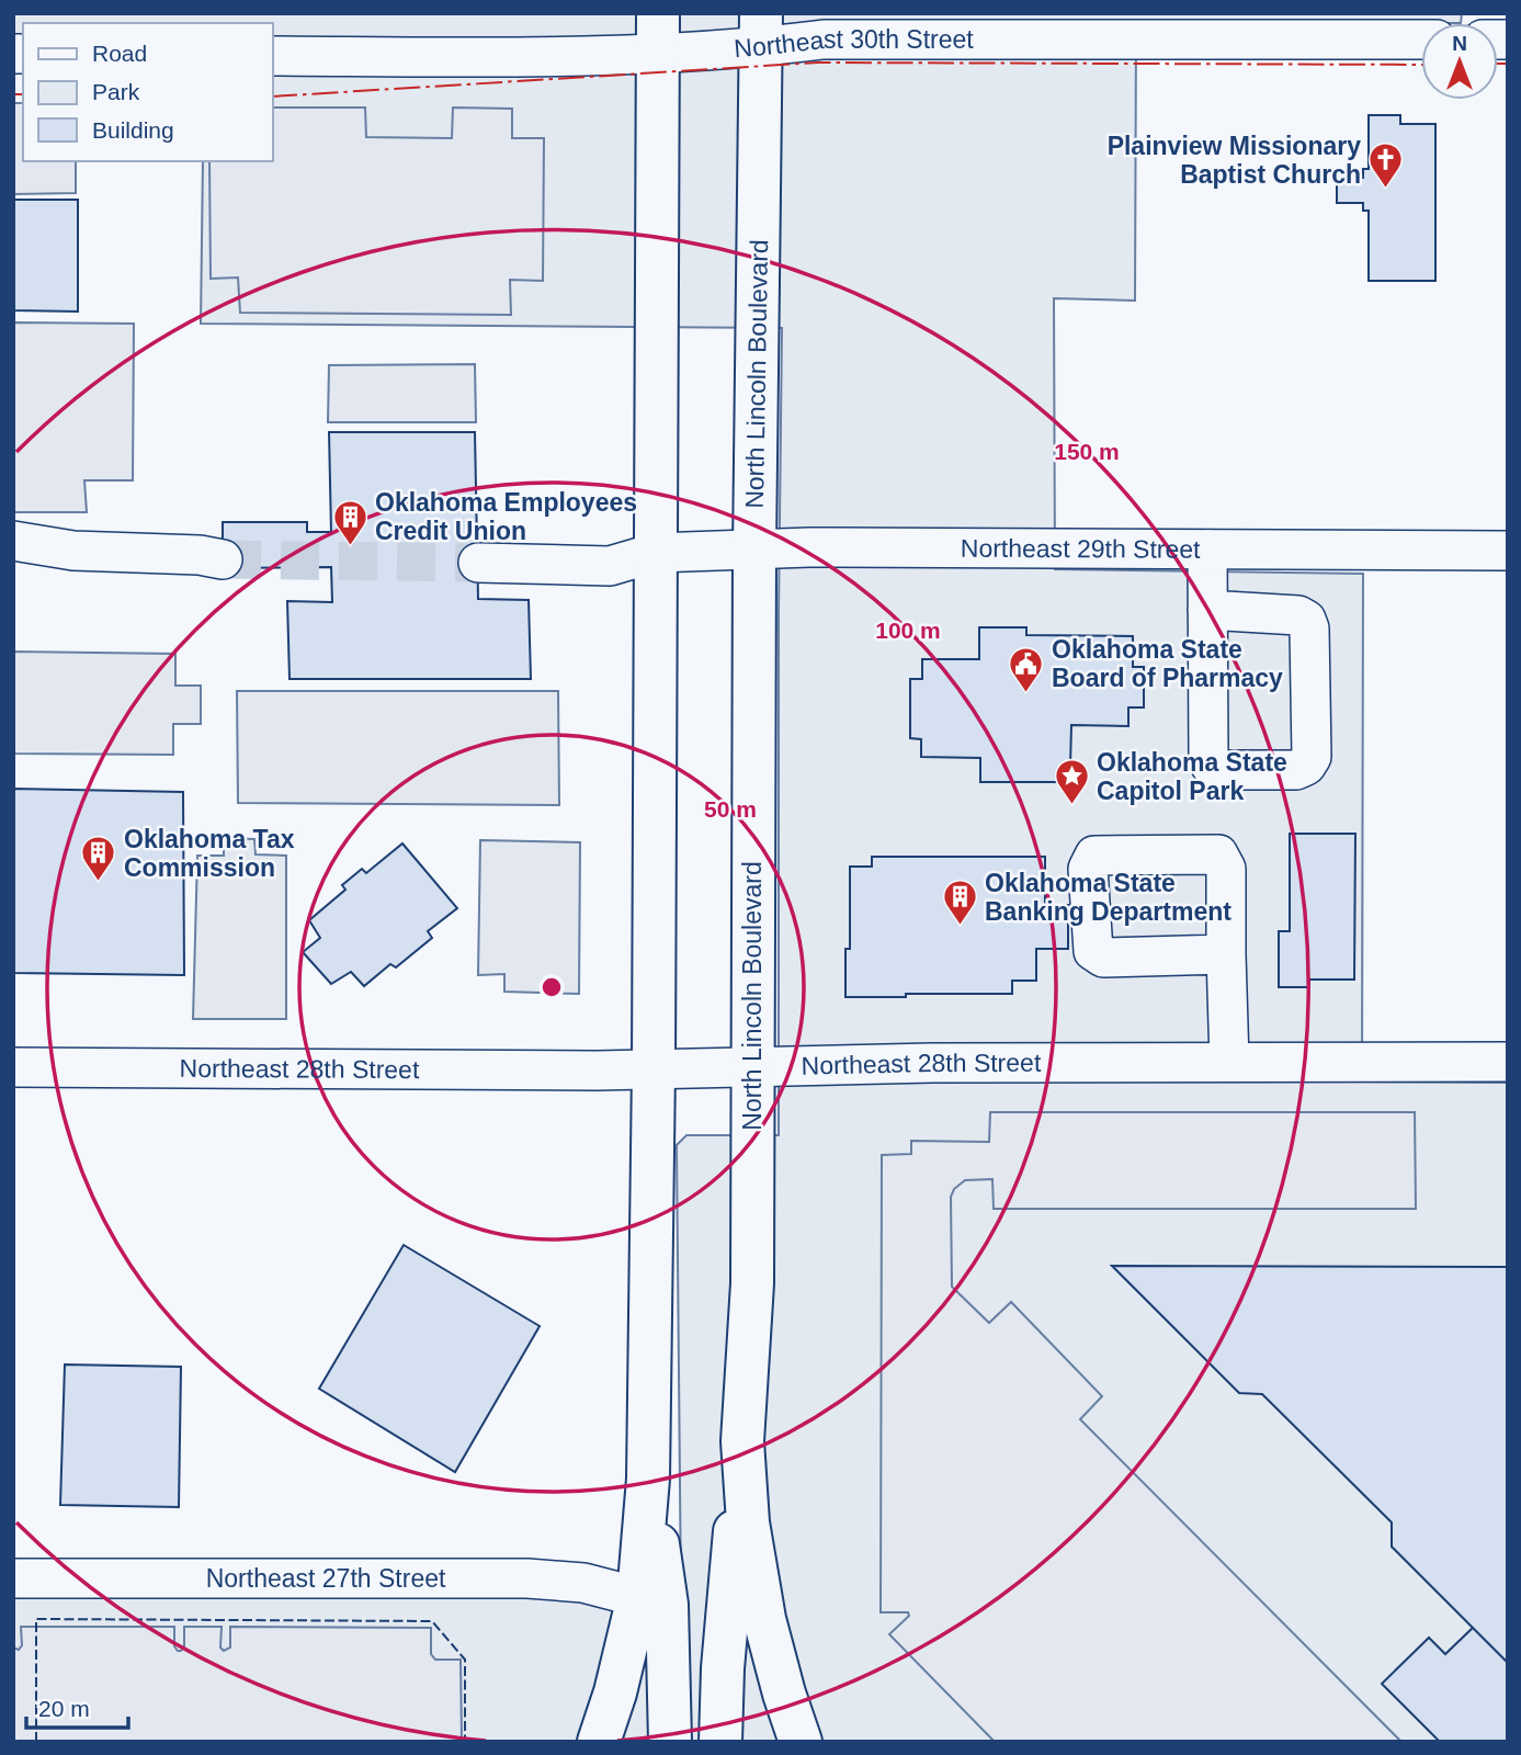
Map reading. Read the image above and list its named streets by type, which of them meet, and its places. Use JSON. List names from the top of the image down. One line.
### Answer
{"streets":{"main road":["North Lincoln Boulevard"],"street":["Northeast 30th Street","Northeast 29th Street","Northeast 28th Street","Northeast 27th Street"]},"crossings":[["Northeast 30th Street","North Lincoln Boulevard"],["North Lincoln Boulevard","Northeast 29th Street"],["North Lincoln Boulevard","Northeast 28th Street"]],"places":{"church":["Plainview Missionary Baptist Church"],"building":["Oklahoma Employees Credit Union","Oklahoma Tax Commission","Oklahoma State Banking Department"],"public building":["Oklahoma State Board of Pharmacy"],"place":["Oklahoma State Capitol Park"]},"legend":["Road","Park","Building"],"scale_bar":"20 m","north":"top","rings":["150 m","100 m","50 m"]}
